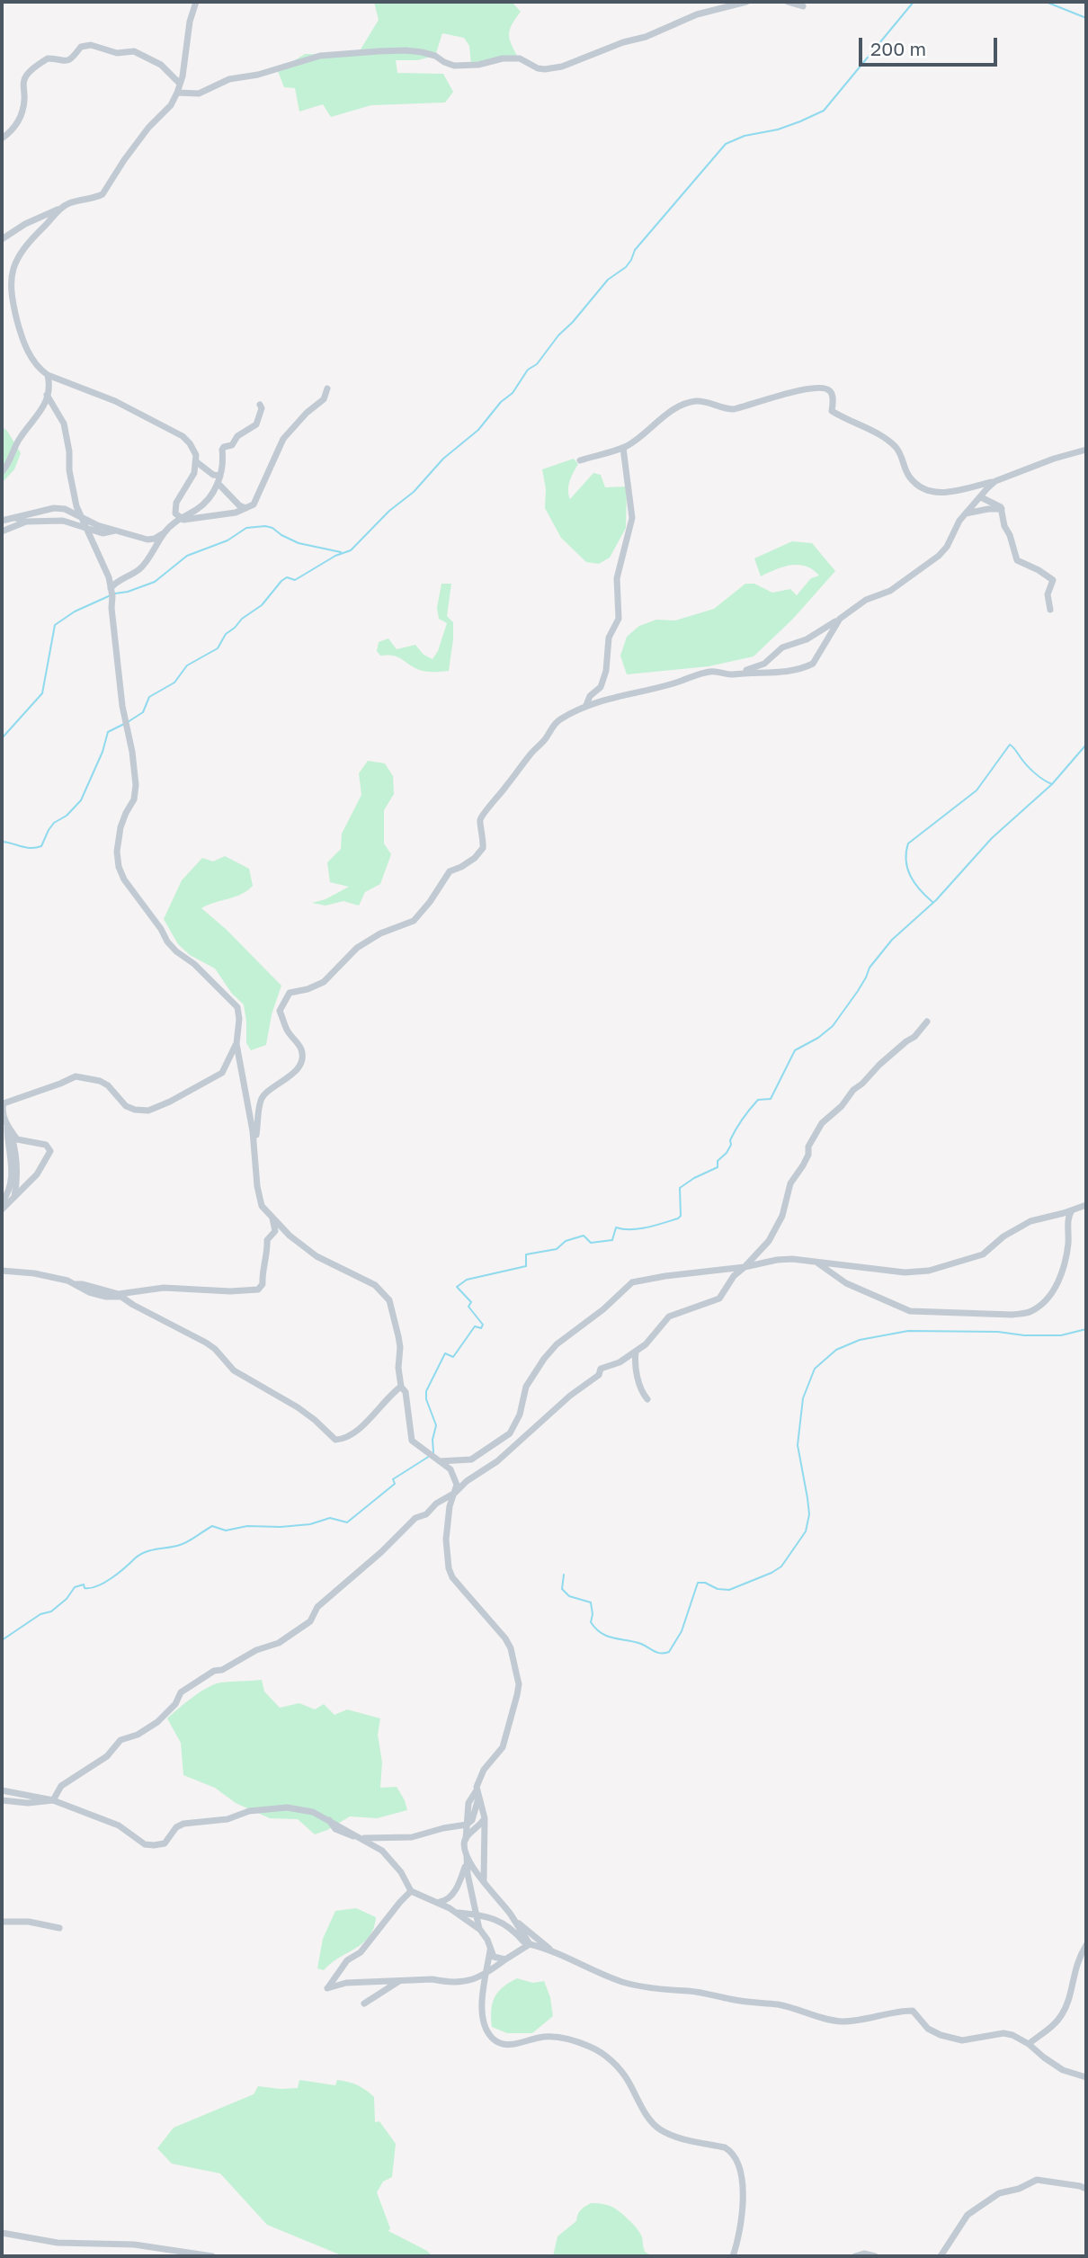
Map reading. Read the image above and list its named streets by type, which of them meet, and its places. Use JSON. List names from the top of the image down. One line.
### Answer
{"scale_bar":"200 m"}
